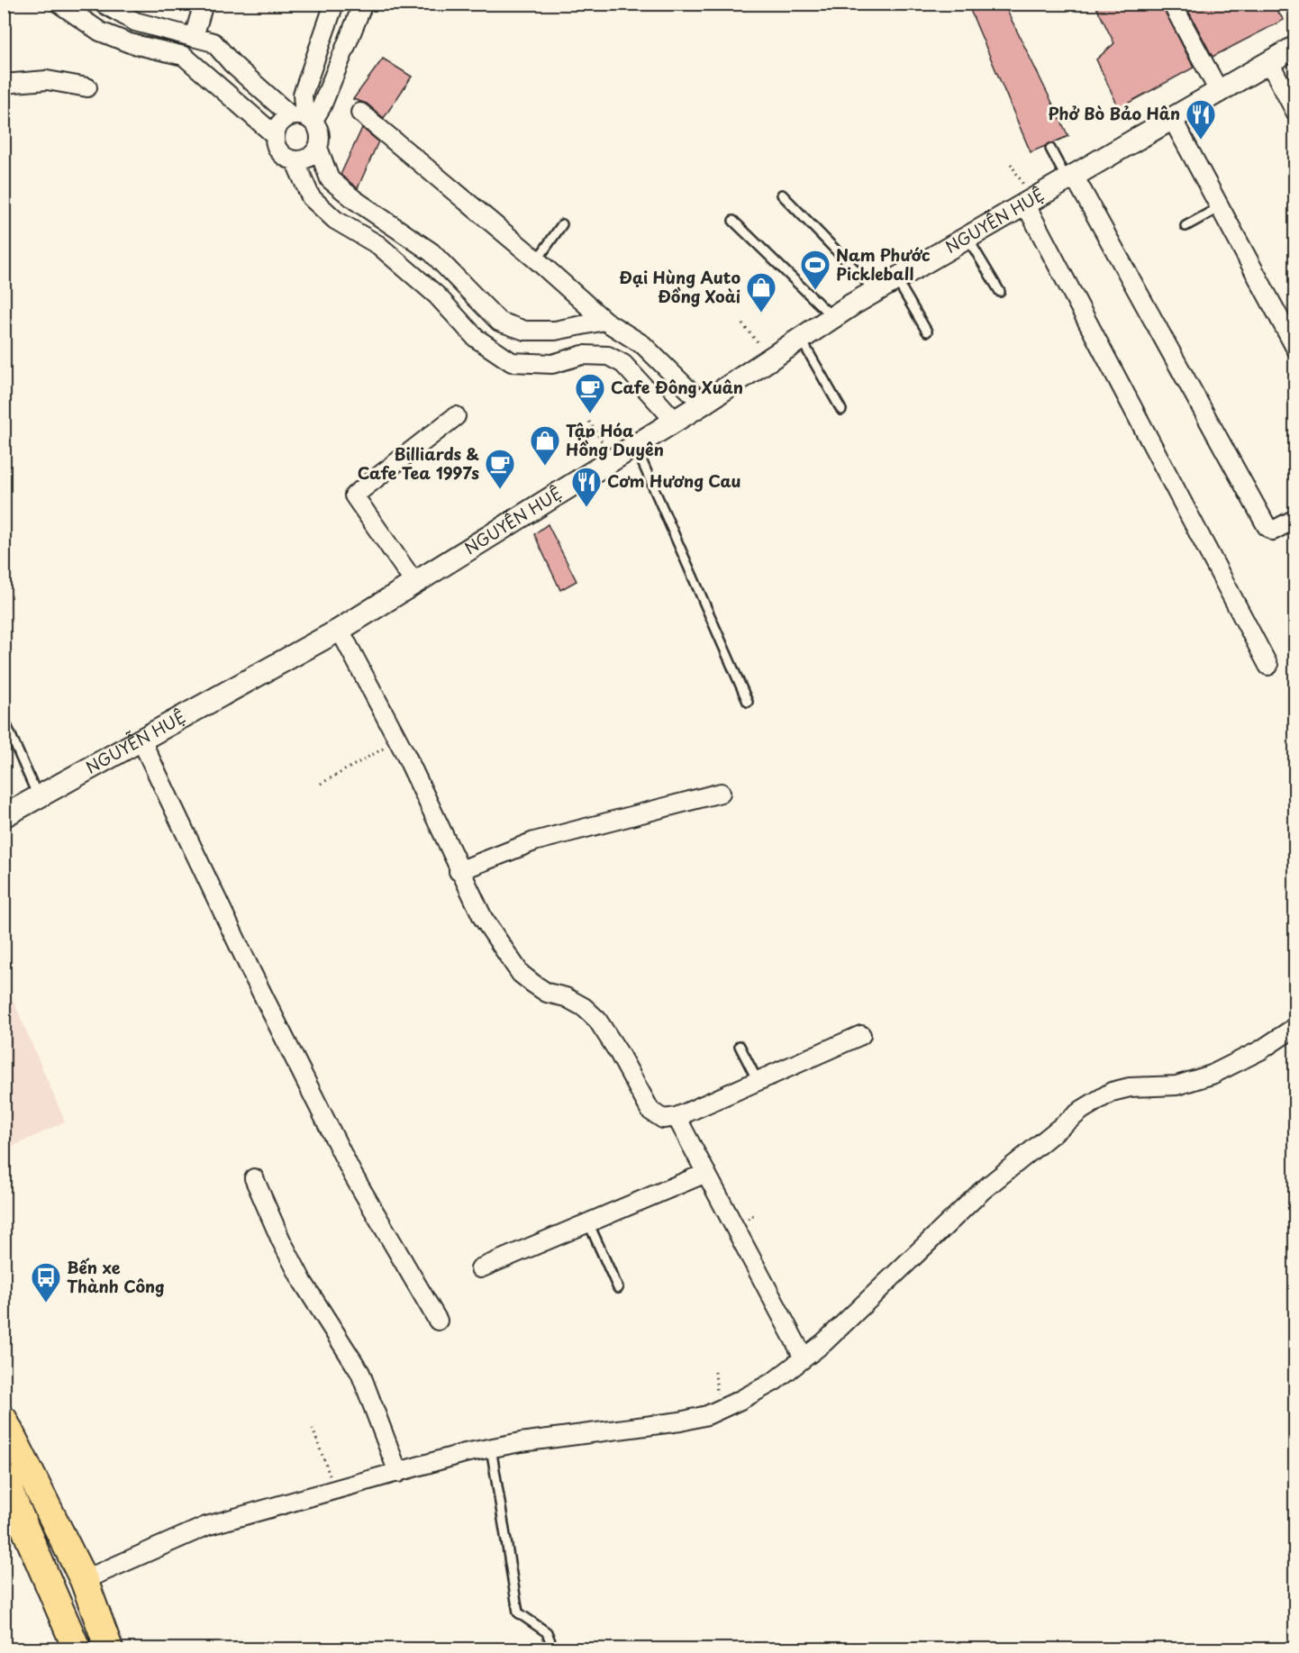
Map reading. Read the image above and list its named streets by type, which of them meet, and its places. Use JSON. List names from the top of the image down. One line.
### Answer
{"streets":{"street":["NGUYỄN HUỆ"]},"places":{"restaurant":["Phở Bò Bảo Hân","Cơm Hương Cau"],"sports":["Nam Phước Pickleball"],"shop":["Đại Hùng Auto Đồng Xoài","Tập Hóa Hồng Duyên"],"cafe":["Cafe Đông Xuân","Billiards & Cafe Tea 1997s"],"bus stop":["Bến xe Thành Công"]}}
